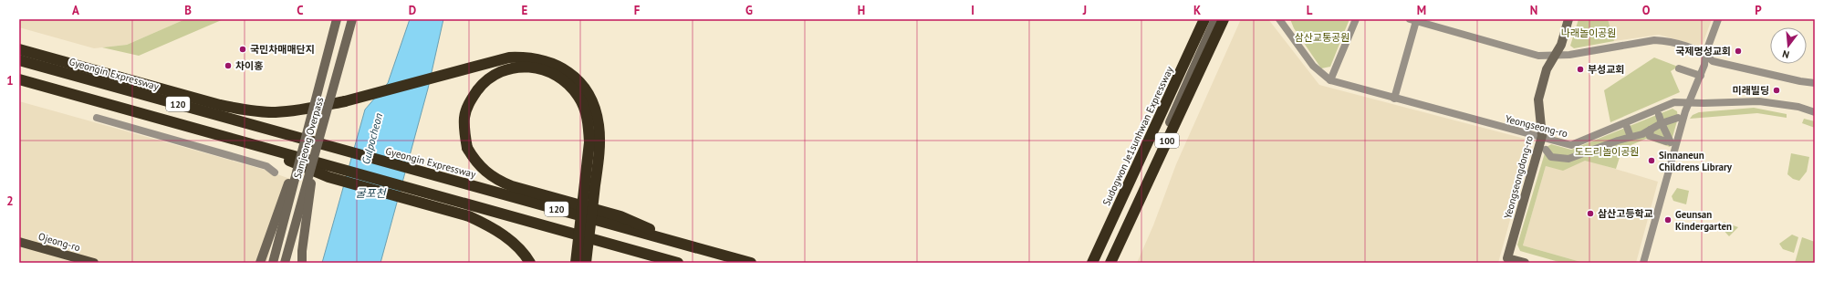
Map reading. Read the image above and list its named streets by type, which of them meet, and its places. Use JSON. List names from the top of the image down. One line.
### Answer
{"streets":{"highway":["Gyeongin Expressway","120","Sudogwon Je1sunhwan Expressway","100"],"main road":["Ojeong-ro"],"street":["Yeongseong-ro","Samjeong Overpass","Yeongseongdong-ro"]},"crossings":[["Yeongseong-ro","Yeongseongdong-ro"]],"water":["Gulpocheon","굴포천"],"parks":["나래놀이공원","삼산교통공원","도드리놀이공원"],"places":["국민차매매단지","국제명성교회","차이홍","부성교회","미래빌딩","Sinnaneun Childrens Library","삼산고등학교","Geunsan Kindergarten"],"north":"bottom","grid":{"columns":["A","B","C","D","E","F","G","H","I","J","K","L","M","N","O","P"],"rows":["1","2"]}}
